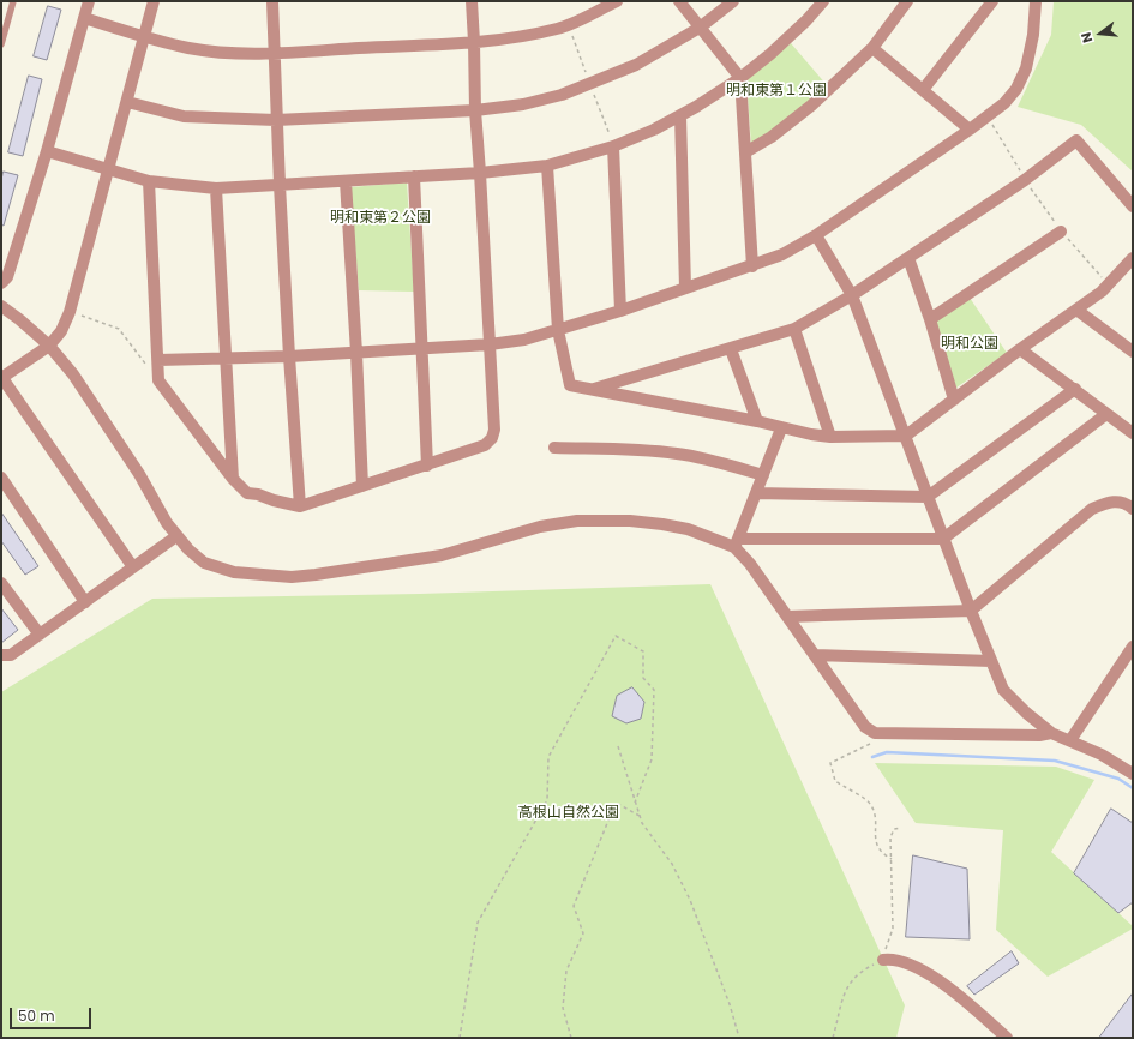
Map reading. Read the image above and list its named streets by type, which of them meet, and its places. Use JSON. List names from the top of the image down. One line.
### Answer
{"parks":["明和東第１公園","明和東第２公園","明和公園","高根山自然公園"],"scale_bar":"50 m","north":"left"}
